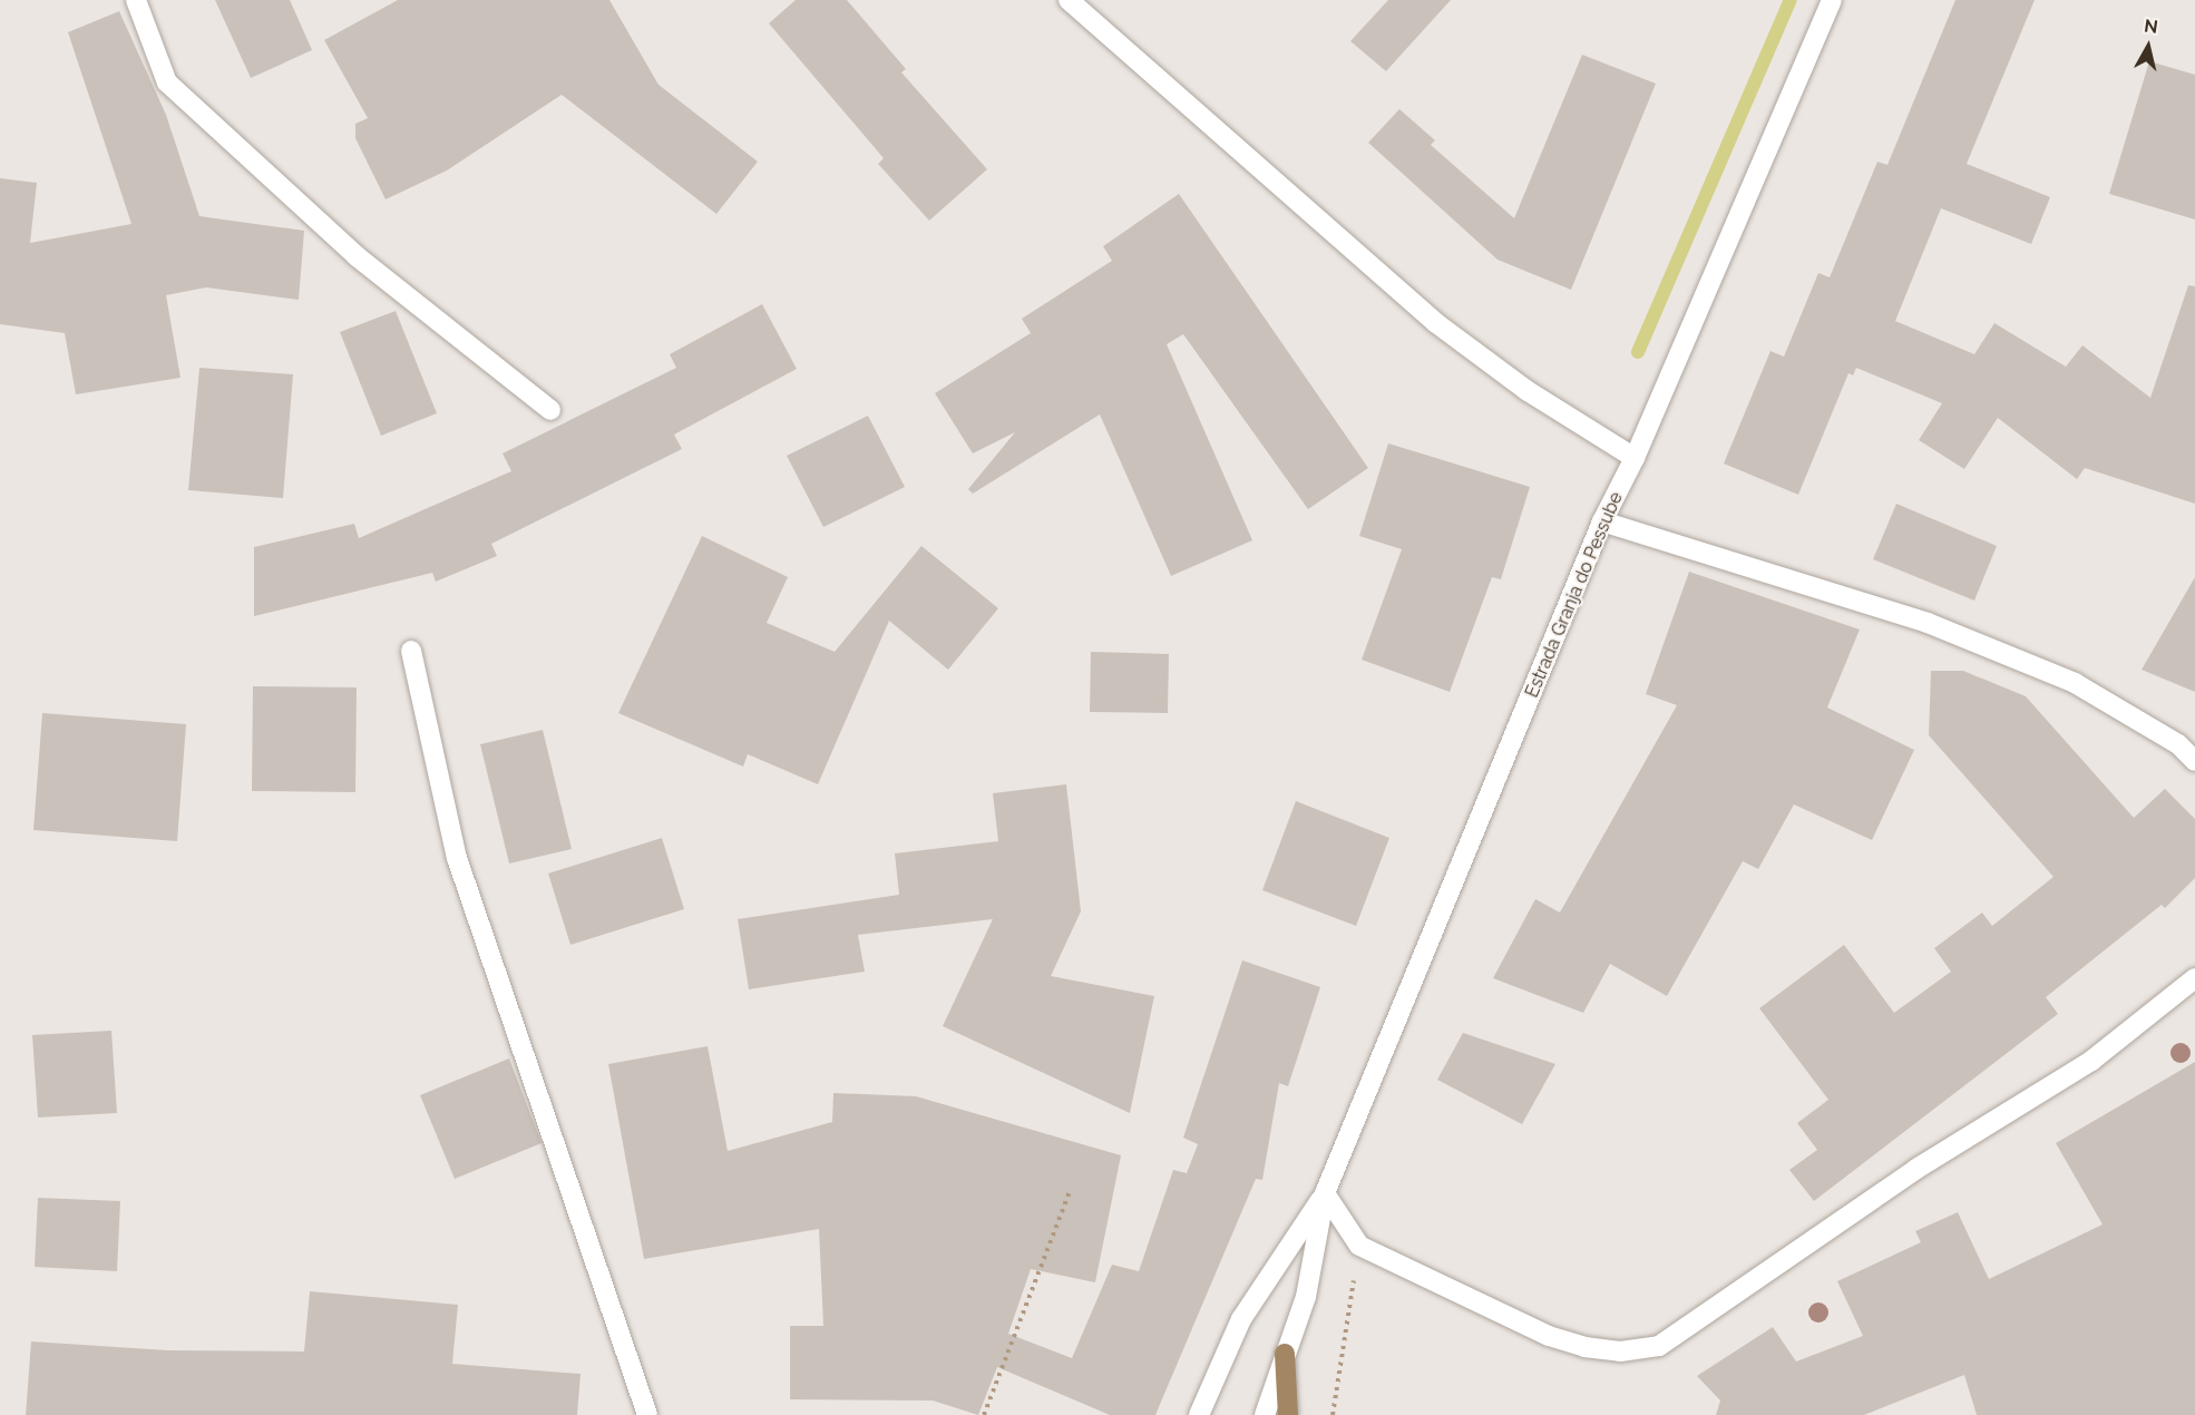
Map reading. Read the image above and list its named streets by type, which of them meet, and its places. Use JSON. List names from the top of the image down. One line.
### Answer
{"streets":{"street":["Estrada Granja do Pessube"]},"north":"top"}
